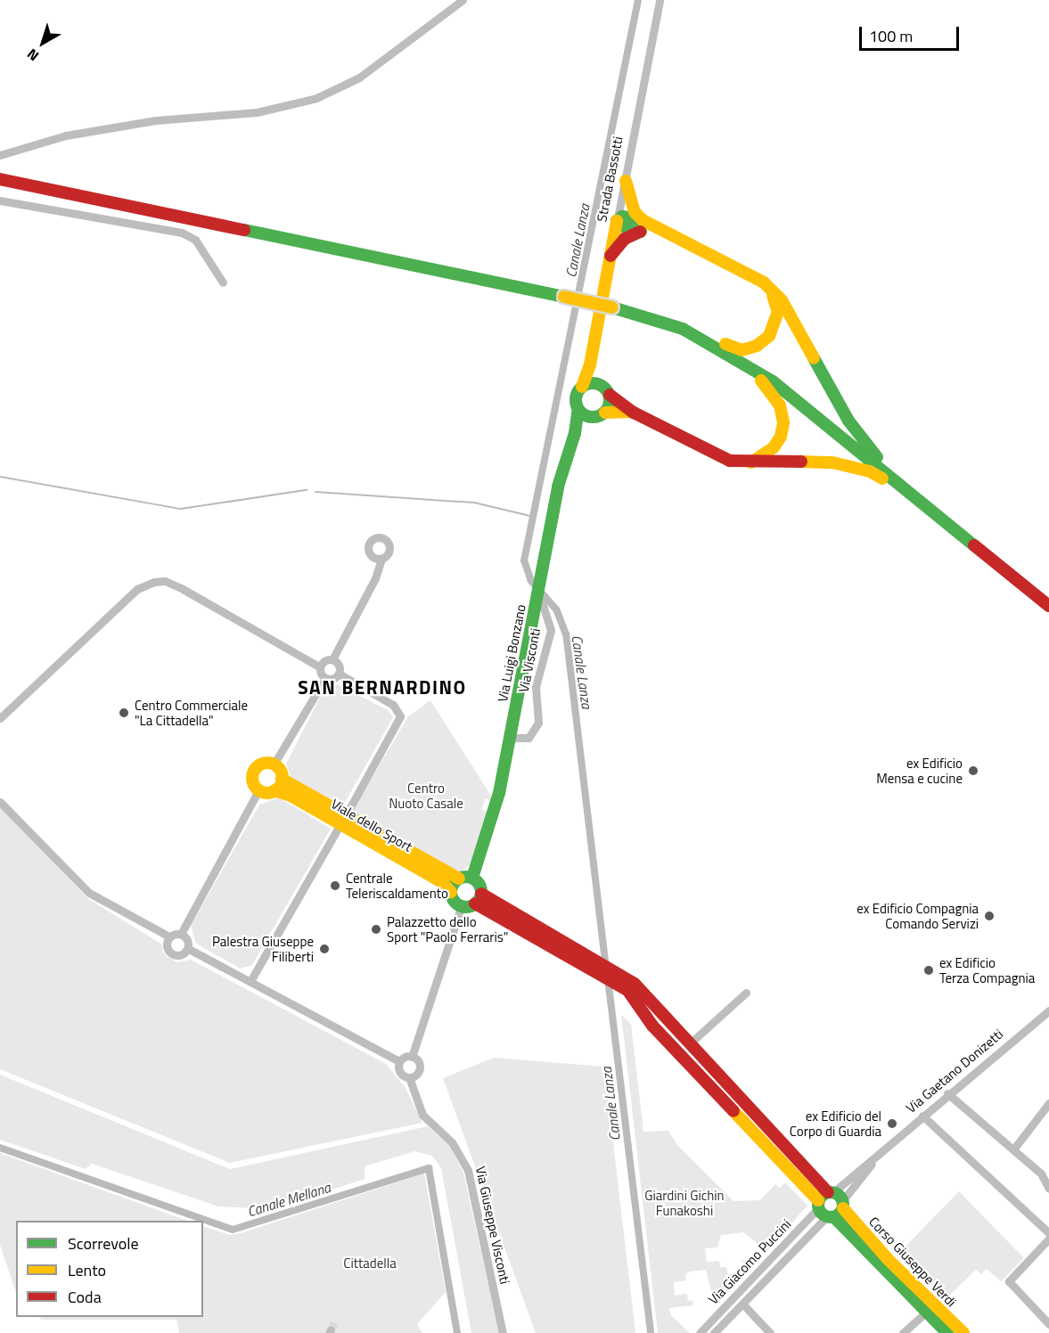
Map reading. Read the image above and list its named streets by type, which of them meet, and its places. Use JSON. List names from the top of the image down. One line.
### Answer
{"streets":{"main road":["Strada Bassotti","Via Luigi Bonzano","Viale dello Sport","Corso Giuseppe Verdi"],"street":["Via Visconti","Via Gaetano Donizetti","Via Giuseppe Visconti","Via Giacomo Puccini"]},"crossings":[["Strada Bassotti","Via Luigi Bonzano"],["Via Luigi Bonzano","Via Visconti"],["Via Luigi Bonzano","Viale dello Sport"],["Via Gaetano Donizetti","Via Giacomo Puccini"],["Via Gaetano Donizetti","Corso Giuseppe Verdi"],["Via Giacomo Puccini","Corso Giuseppe Verdi"]],"districts":["SAN BERNARDINO"],"water":["Canale Lanza","Canale Mellana"],"parks":["Centro Nuoto Casale","Giardini Gichin Funakoshi","Cittadella"],"places":["Centro Commerciale \"La Cittadella\"","ex Edificio Mensa e cucine","Centrale Teleriscaldamento","ex Edificio Compagnia Comando Servizi","Palazzetto dello Sport \"Paolo Ferraris\"","Palestra Giuseppe Filiberti","ex Edificio Terza Compagnia","ex Edificio del Corpo di Guardia"],"legend":["Scorrevole","Lento","Coda"],"scale_bar":"100 m","north":"bottom left"}
